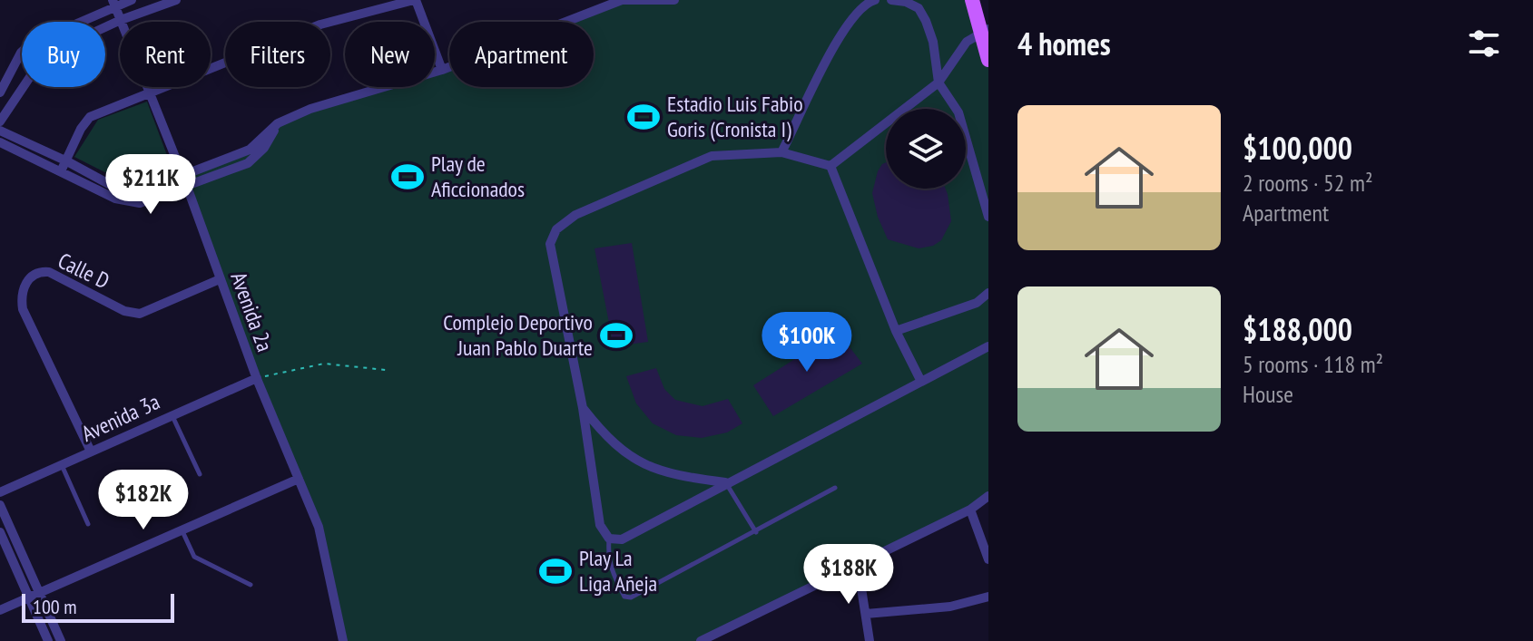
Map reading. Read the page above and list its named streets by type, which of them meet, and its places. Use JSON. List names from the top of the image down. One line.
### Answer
{"streets":{"street":["Calle D","Avenida 2a","Avenida 3a"]},"crossings":[["Calle D","Avenida 2a"],["Calle D","Avenida 3a"],["Avenida 2a","Avenida 3a"]],"places":{"sports":["Estadio Luis Fabio Goris (Cronista I)","Play de Aficcionados","Complejo Deportivo Juan Pablo Duarte","Play La Liga Añeja"]},"scale_bar":"100 m","page":{"heading":"4 homes","chip":["Buy","Rent","Filters","New","Apartment"],"list":[{"name":"$100,000","note":"2 rooms · 52 m² · Apartment"},{"name":"$188,000","note":"5 rooms · 118 m² · House"}],"price":["$211K","$100K","$182K","$188K"],"scale":"100 m"}}
